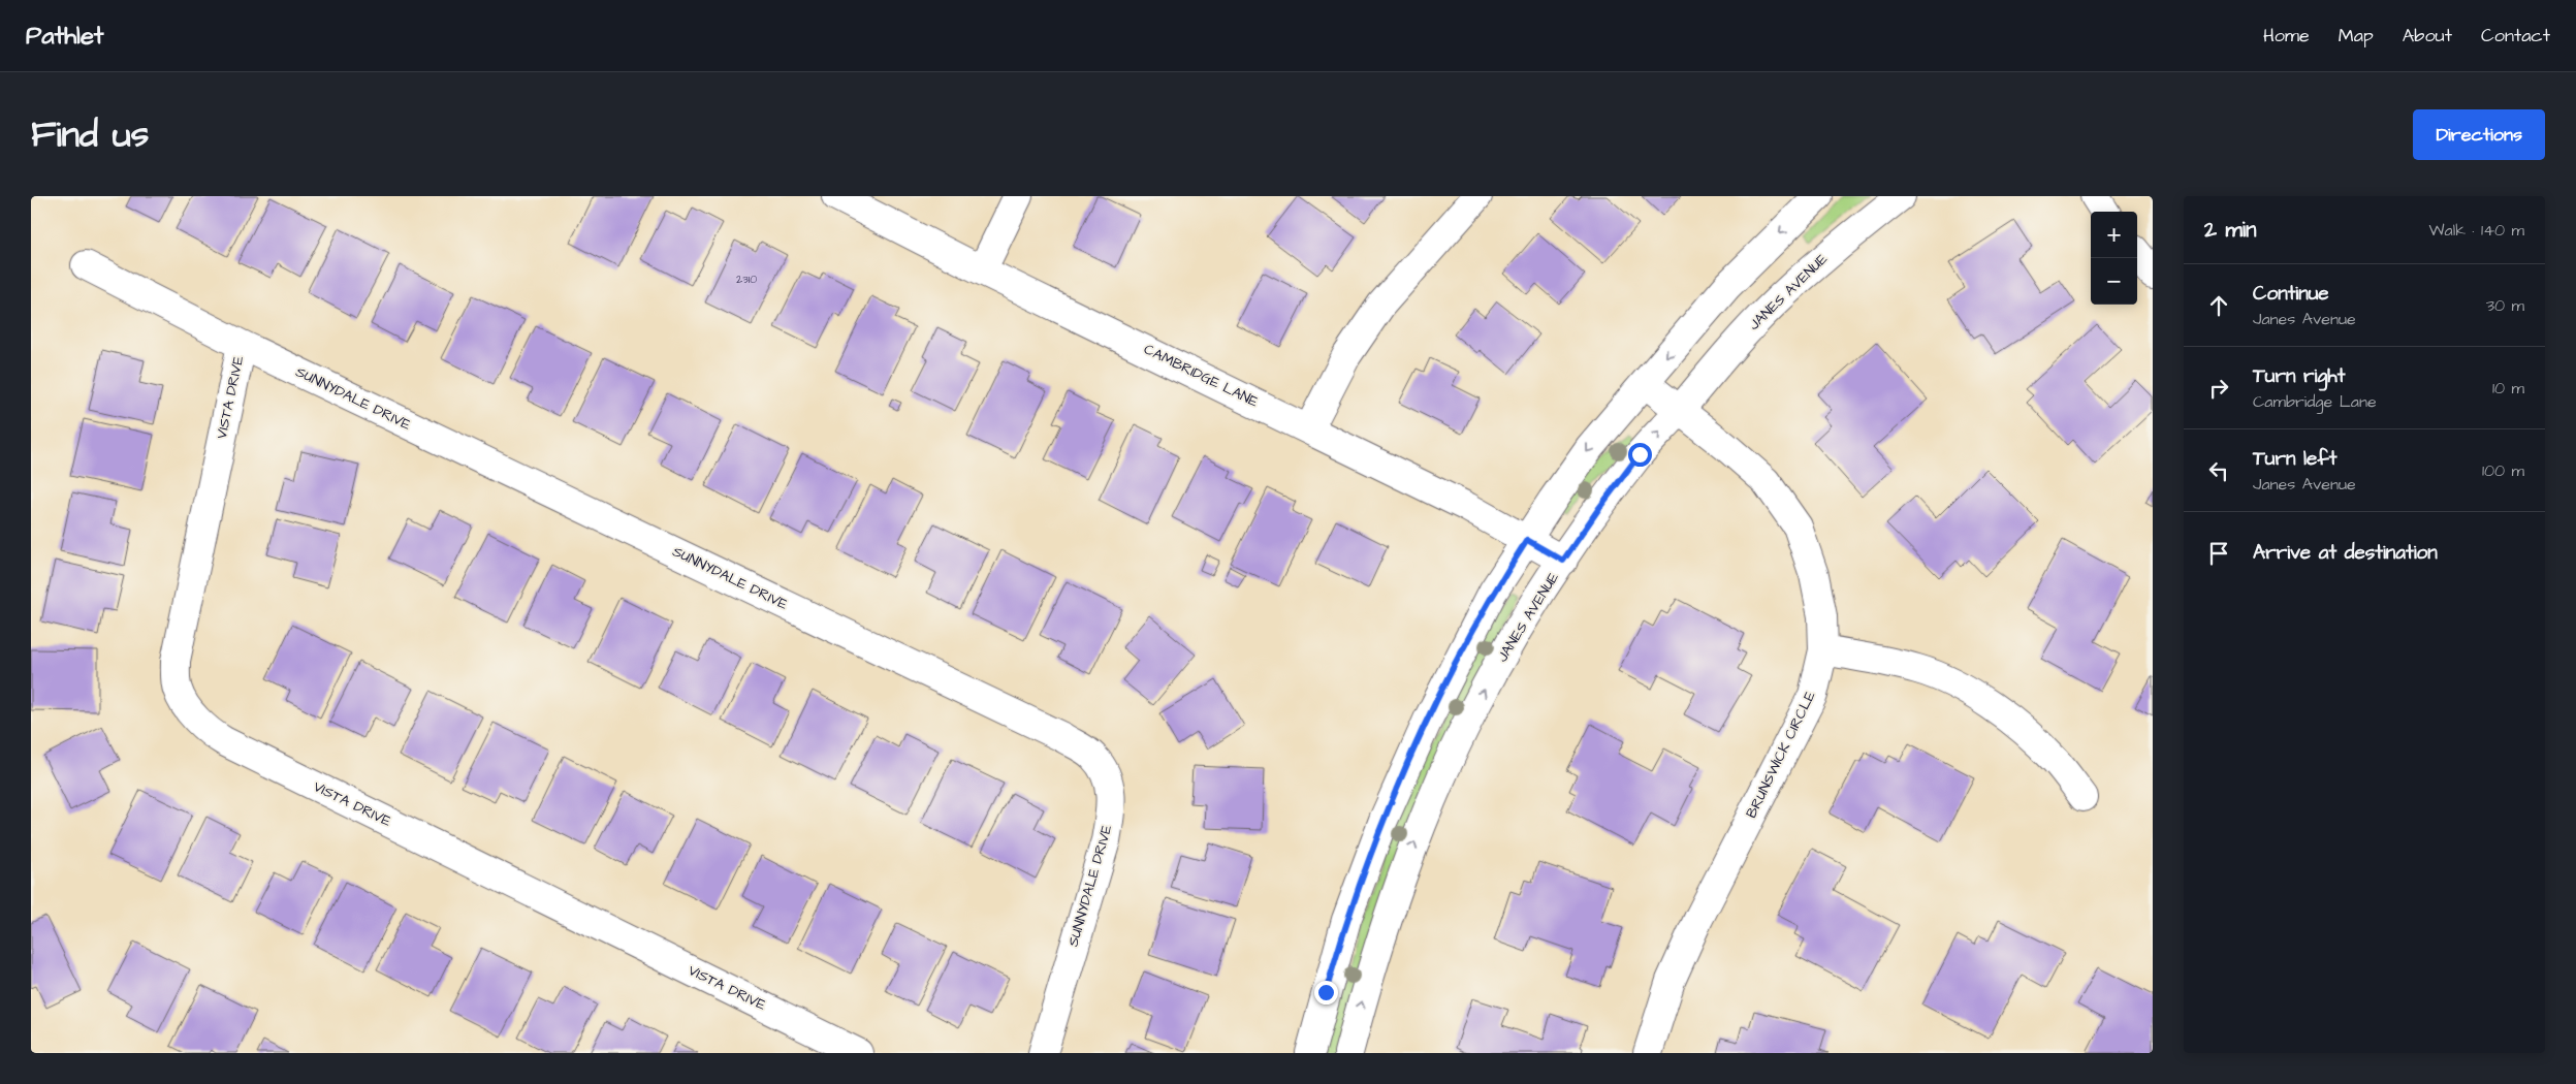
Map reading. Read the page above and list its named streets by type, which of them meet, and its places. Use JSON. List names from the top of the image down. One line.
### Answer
{"streets":{"street":["JANES AVENUE","CAMBRIDGE LANE","VISTA DRIVE","SUNNYDALE DRIVE","BRUNSWICK CIRCLE"]},"crossings":[["JANES AVENUE","CAMBRIDGE LANE"],["JANES AVENUE","BRUNSWICK CIRCLE"],["VISTA DRIVE","SUNNYDALE DRIVE"]],"house_numbers":["2310"],"page":{"header":"Pathlet","nav":["Home","Map","About","Contact"],"title":"Find us","buttons":"Directions","heading":["2 min","Walk · 140 m"],"map_buttons":["+","−"],"list":[["Continue","Janes Avenue","30 m"],["Turn right","Cambridge Lane","10 m"],["Turn left","Janes Avenue","100 m"],"Arrive at destination"]}}
